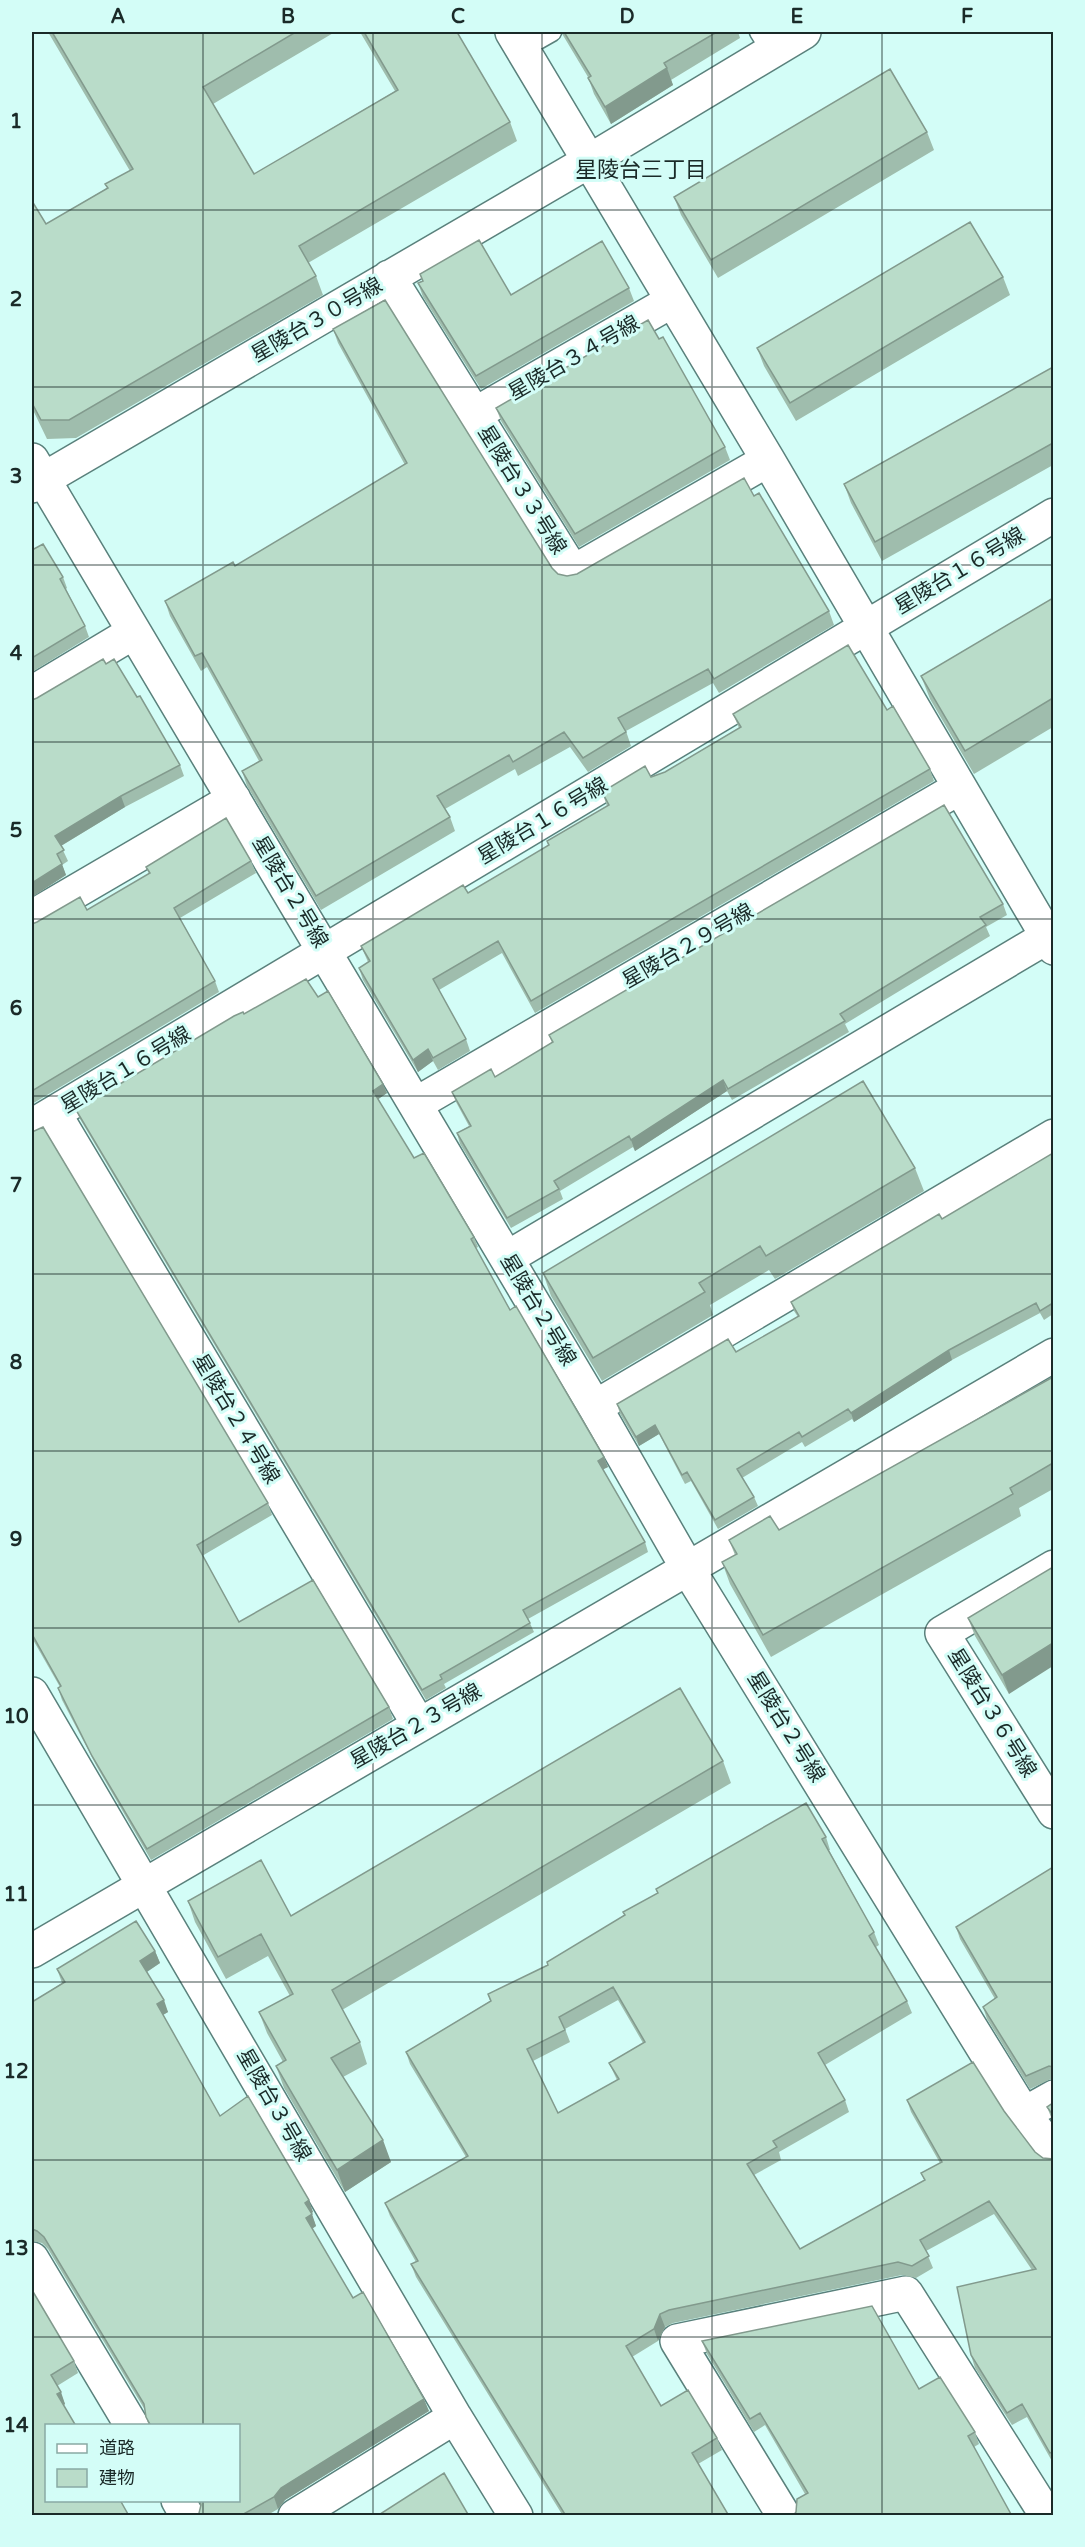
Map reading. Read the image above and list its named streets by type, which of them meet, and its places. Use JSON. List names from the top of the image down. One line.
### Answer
{"streets":{"street":["星陵台３０号線","星陵台３４号線","星陵台３３号線","星陵台１６号線","星陵台２号線","星陵台２９号線","星陵台２４号線","星陵台３６号線","星陵台２３号線","星陵台３号線"]},"crossings":[["星陵台３０号線","星陵台３３号線"],["星陵台３０号線","星陵台２号線"],["星陵台３４号線","星陵台３３号線"],["星陵台１６号線","星陵台２号線"],["星陵台１６号線","星陵台２４号線"],["星陵台２号線","星陵台２９号線"],["星陵台２号線","星陵台２３号線"],["星陵台２４号線","星陵台２３号線"],["星陵台２３号線","星陵台３号線"]],"districts":["星陵台三丁目"],"legend":["道路","建物"],"grid":{"columns":["A","B","C","D","E","F"],"rows":["1","2","3","4","5","6","7","8","9","10","11","12","13","14"]}}
